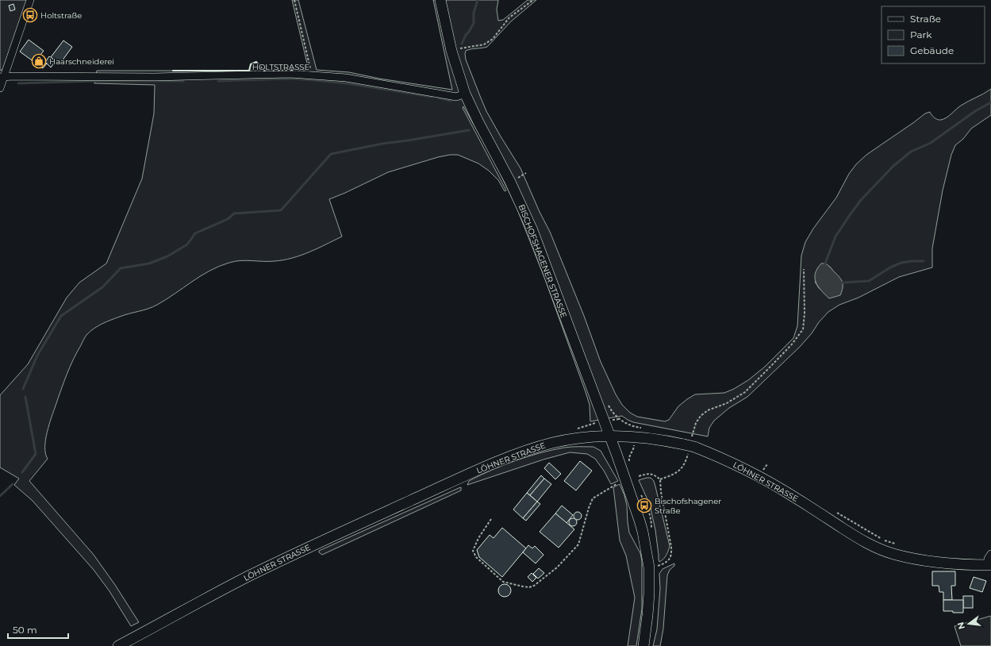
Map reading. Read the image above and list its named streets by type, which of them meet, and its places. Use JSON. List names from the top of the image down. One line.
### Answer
{"streets":{"main road":["BISCHOFSHAGENER STRASSE","LÖHNER STRASSE"],"street":["HOLTSTRASSE"]},"crossings":[["HOLTSTRASSE","BISCHOFSHAGENER STRASSE"],["BISCHOFSHAGENER STRASSE","LÖHNER STRASSE"]],"places":{"bus stop":["Holtstraße","Bischofshagener Straße"],"shop":["Haarschneiderei"]},"legend":["Straße","Park","Gebäude"],"scale_bar":"50 m","north":"left"}
